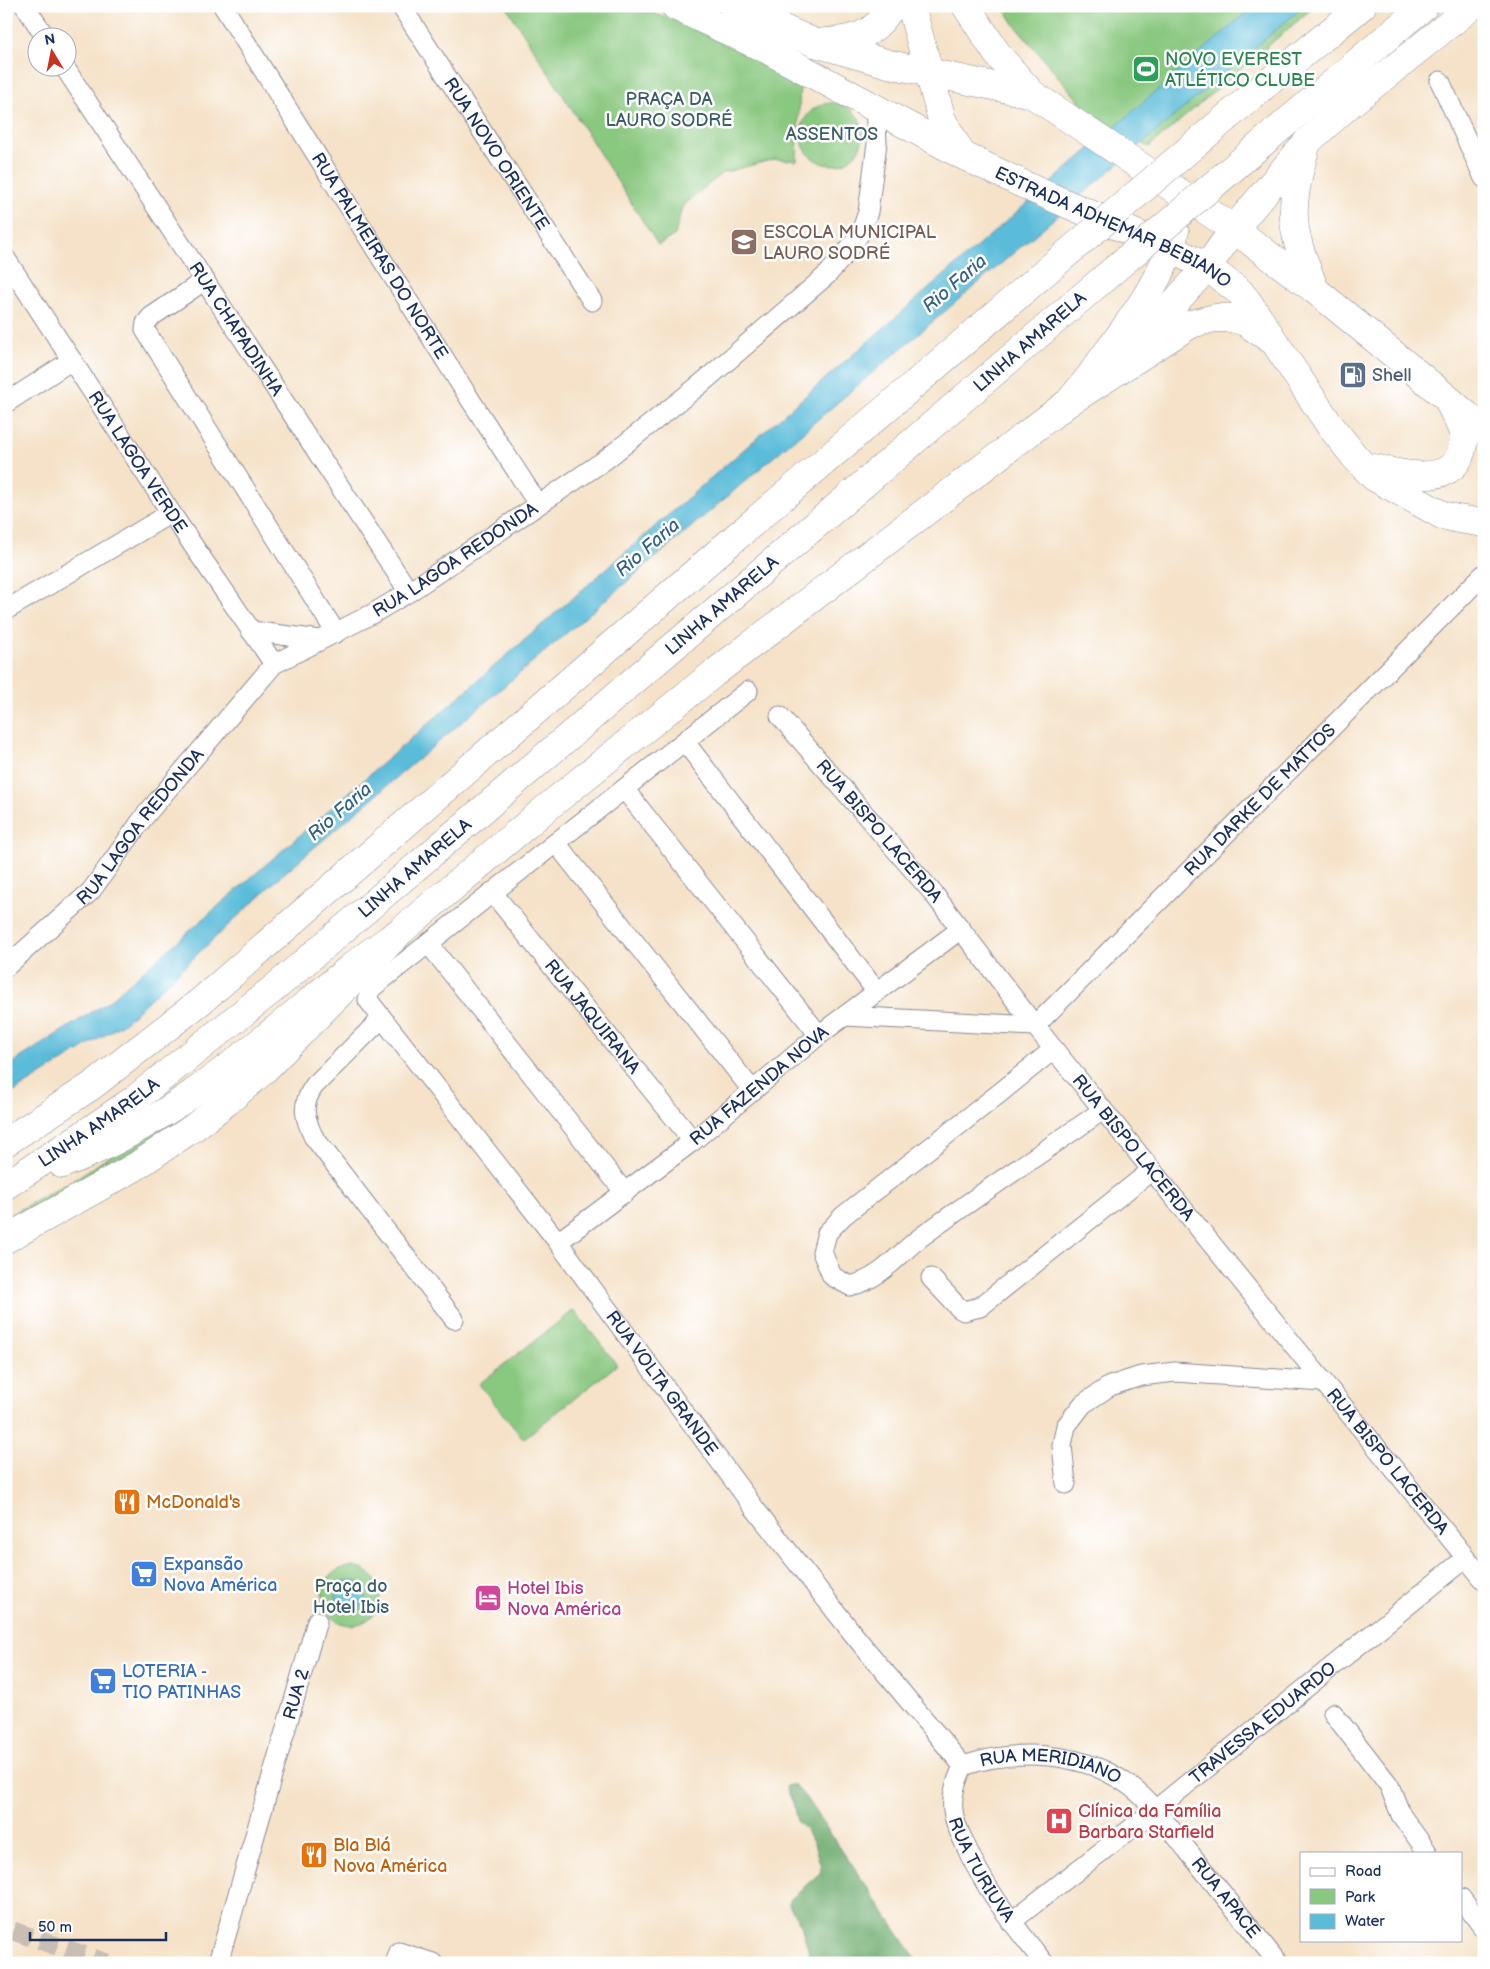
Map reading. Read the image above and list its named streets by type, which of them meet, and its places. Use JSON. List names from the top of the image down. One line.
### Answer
{"streets":{"main road":["ESTRADA ADHEMAR BEBIANO","LINHA AMARELA"],"street":["RUA NOVO ORIENTE","RUA PALMEIRAS DO NORTE","RUA CHAPADINHA","RUA LAGOA VERDE","RUA LAGOA REDONDA","RUA DARKE DE MATTOS","RUA BISPO LACERDA","RUA JAQUIRANA","RUA FAZENDA NOVA","RUA VOLTA GRANDE","RUA 2","TRAVESSA EDUARDO","RUA MERIDIANO","RUA TURIUVA","RUA APACE"]},"crossings":[["ESTRADA ADHEMAR BEBIANO","RUA LAGOA REDONDA"],["RUA PALMEIRAS DO NORTE","RUA LAGOA REDONDA"],["RUA CHAPADINHA","RUA LAGOA REDONDA"],["RUA LAGOA VERDE","RUA LAGOA REDONDA"],["RUA DARKE DE MATTOS","RUA BISPO LACERDA"],["RUA BISPO LACERDA","RUA FAZENDA NOVA"],["RUA BISPO LACERDA","TRAVESSA EDUARDO"],["RUA JAQUIRANA","RUA FAZENDA NOVA"],["RUA FAZENDA NOVA","RUA VOLTA GRANDE"],["RUA VOLTA GRANDE","RUA MERIDIANO"],["RUA VOLTA GRANDE","RUA TURIUVA"],["TRAVESSA EDUARDO","RUA MERIDIANO"],["TRAVESSA EDUARDO","RUA TURIUVA"],["TRAVESSA EDUARDO","RUA APACE"],["RUA MERIDIANO","RUA TURIUVA"],["RUA MERIDIANO","RUA APACE"]],"water":["Rio Faria"],"parks":["PRAÇA DA LAURO SODRÉ","ASSENTOS","Praça do Hotel Ibis"],"places":{"sports":["NOVO EVEREST ATLÉTICO CLUBE"],"school or university":["ESCOLA MUNICIPAL LAURO SODRÉ"],"fuel station":["Shell"],"restaurant":["McDonald's","Bla Blá Nova América"],"supermarket":["Expansão Nova América","LOTERIA - TIO PATINHAS"],"hotel":["Hotel Ibis Nova América"],"hospital":["Clínica da Família Barbara Starfield"]},"legend":["Road","Park","Water"],"scale_bar":"50 m","north":"top"}
